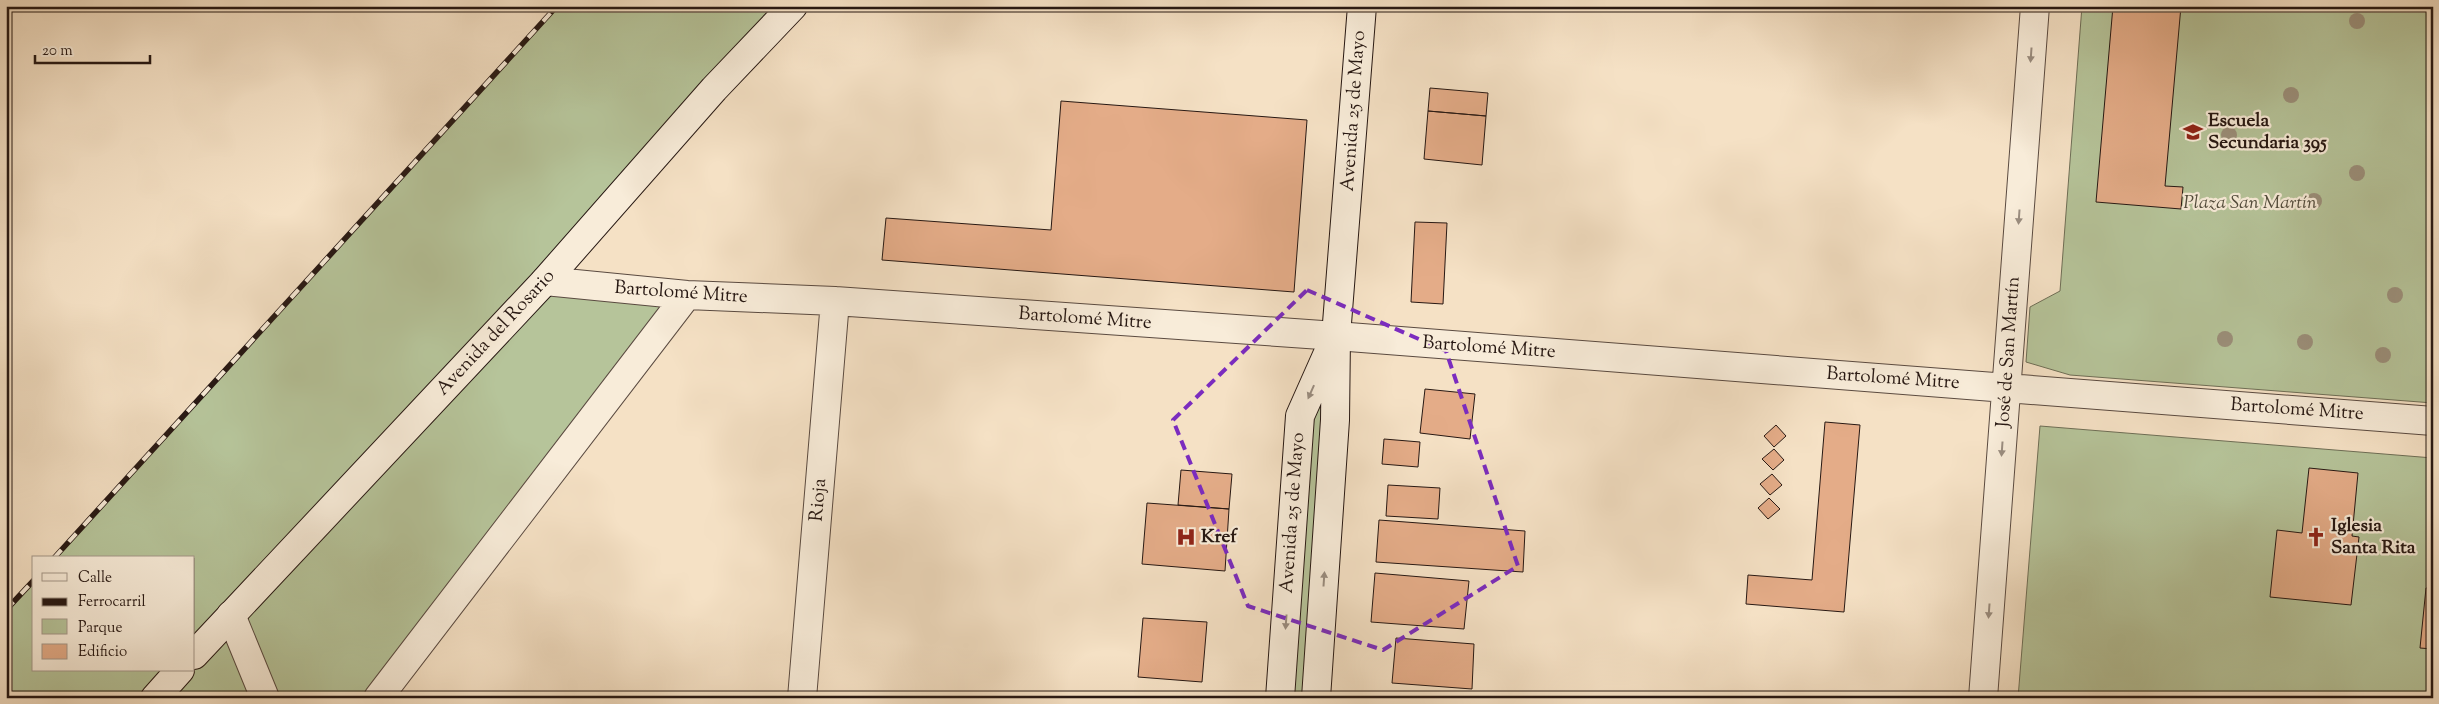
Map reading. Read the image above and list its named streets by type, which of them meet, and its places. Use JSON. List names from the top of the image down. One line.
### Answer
{"streets":{"street":["Avenida 25 de Mayo","Bartolomé Mitre","Avenida del Rosario","José de San Martín","Rioja"]},"crossings":[["Avenida 25 de Mayo","Bartolomé Mitre"],["Bartolomé Mitre","Avenida del Rosario"],["Bartolomé Mitre","José de San Martín"],["Bartolomé Mitre","Rioja"]],"one_way":["José de San Martín"],"parks":["Plaza San Martín"],"places":{"school or university":["Escuela Secundaria 395"],"hospital":["Kref"],"church":["Iglesia Santa Rita"]},"legend":["Calle","Ferrocarril","Parque","Edificio"],"scale_bar":"20 m"}
